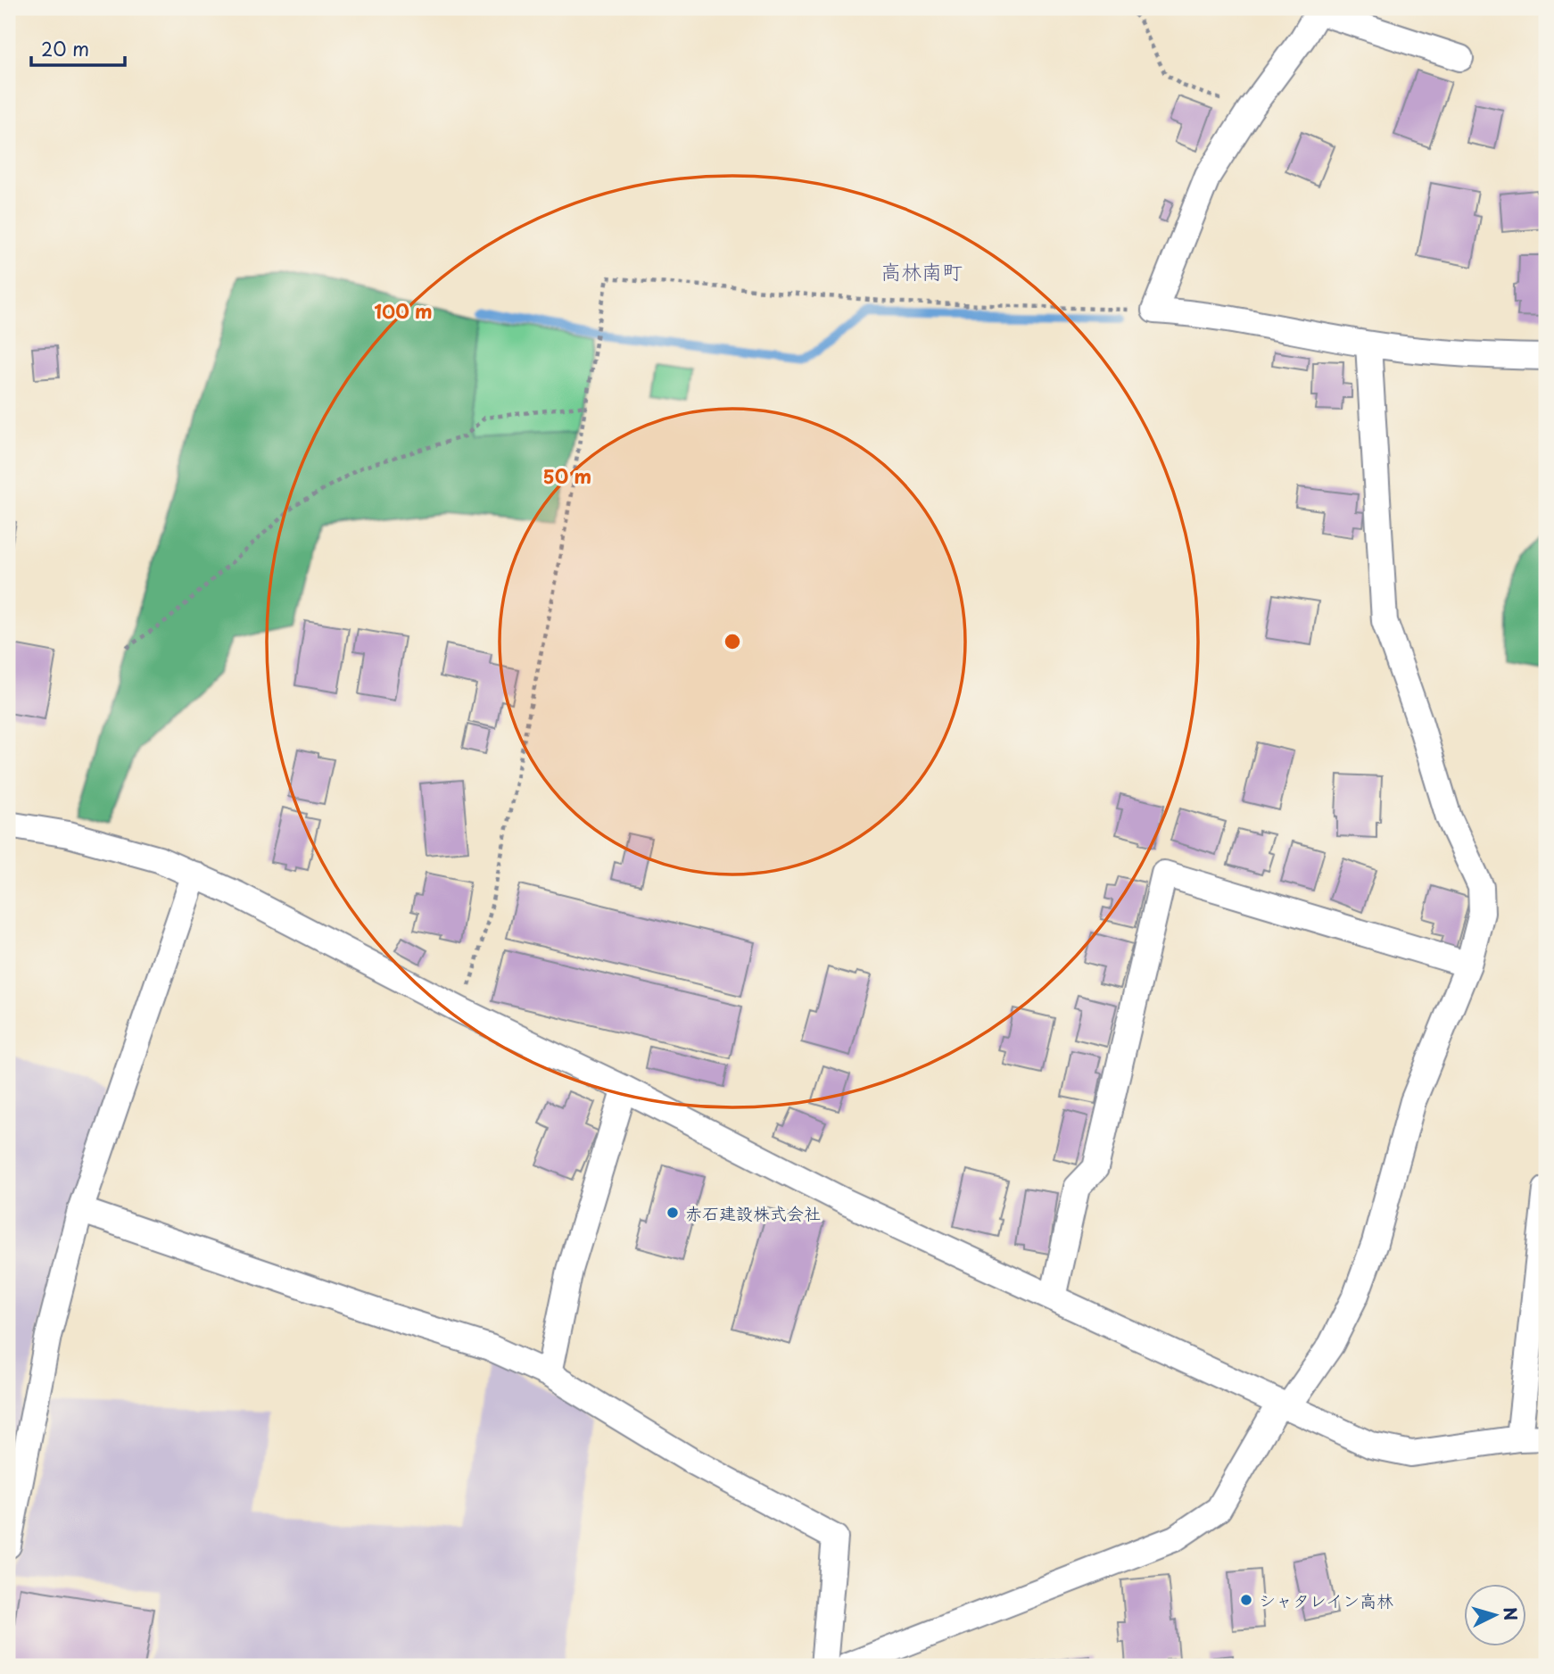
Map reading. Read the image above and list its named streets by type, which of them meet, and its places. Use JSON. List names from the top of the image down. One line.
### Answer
{"districts":["高林南町"],"places":["赤石建設株式会社","シャタレイン高林"],"scale_bar":"20 m","north":"right","rings":["100 m","50 m"]}
